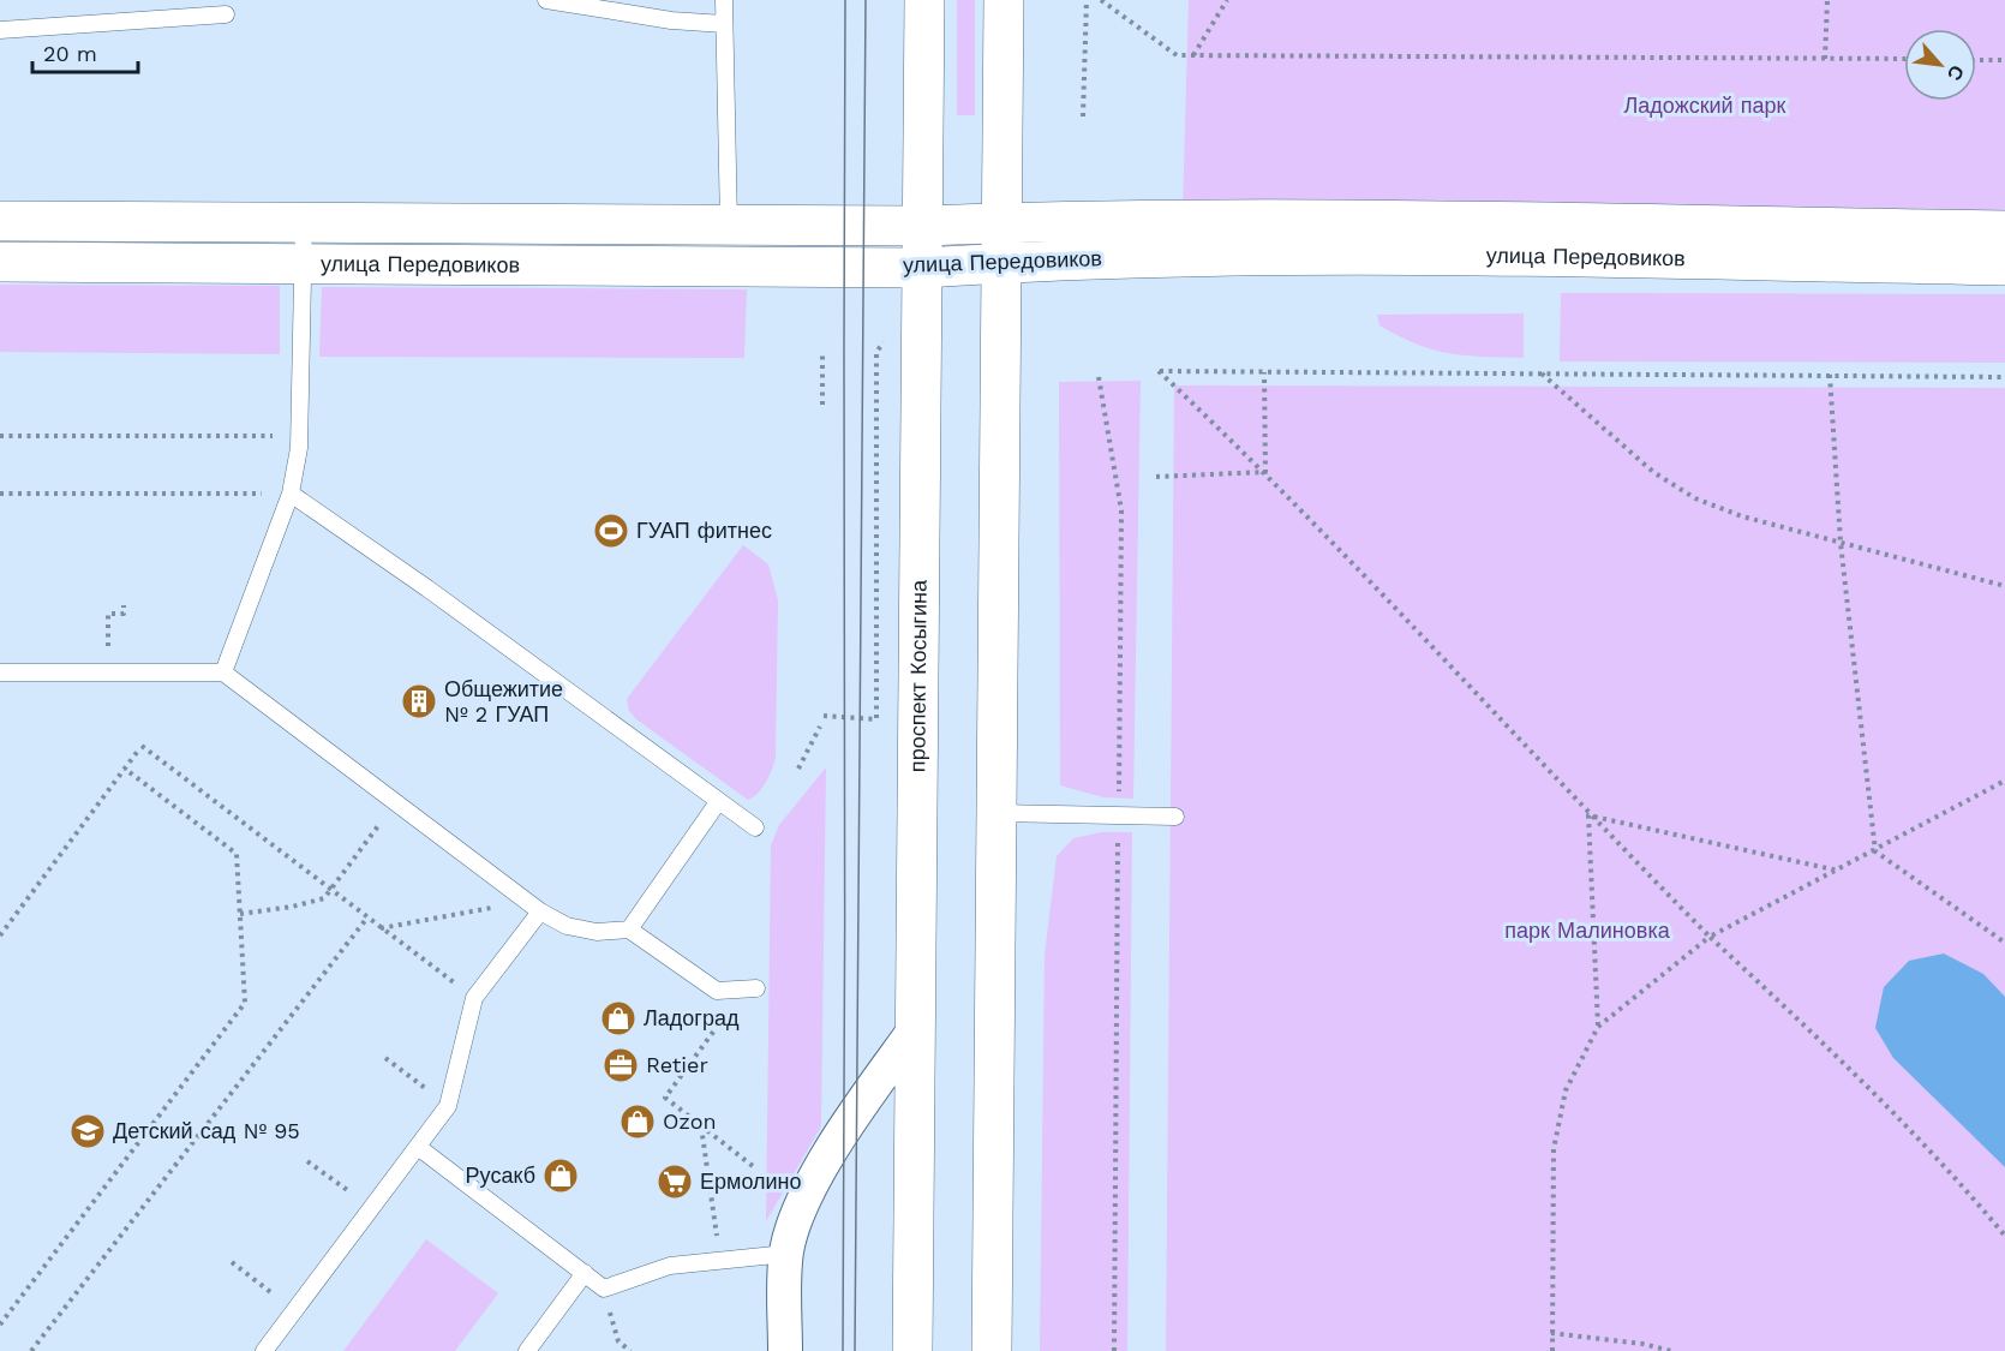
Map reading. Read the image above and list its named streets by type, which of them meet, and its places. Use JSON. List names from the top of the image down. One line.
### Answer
{"streets":{"main road":["улица Передовиков","проспект Косыгина"]},"crossings":[["улица Передовиков","проспект Косыгина"]],"parks":["Ладожский парк","парк Малиновка"],"places":{"sports":["ГУАП фитнес"],"building":["Общежитие № 2 ГУАП"],"shop":["Ладоград","Ozon","Русакб"],"office":["Retier"],"school or university":["Детский сад № 95"],"supermarket":["Ермолино"]},"scale_bar":"20 m","north":"bottom right"}
